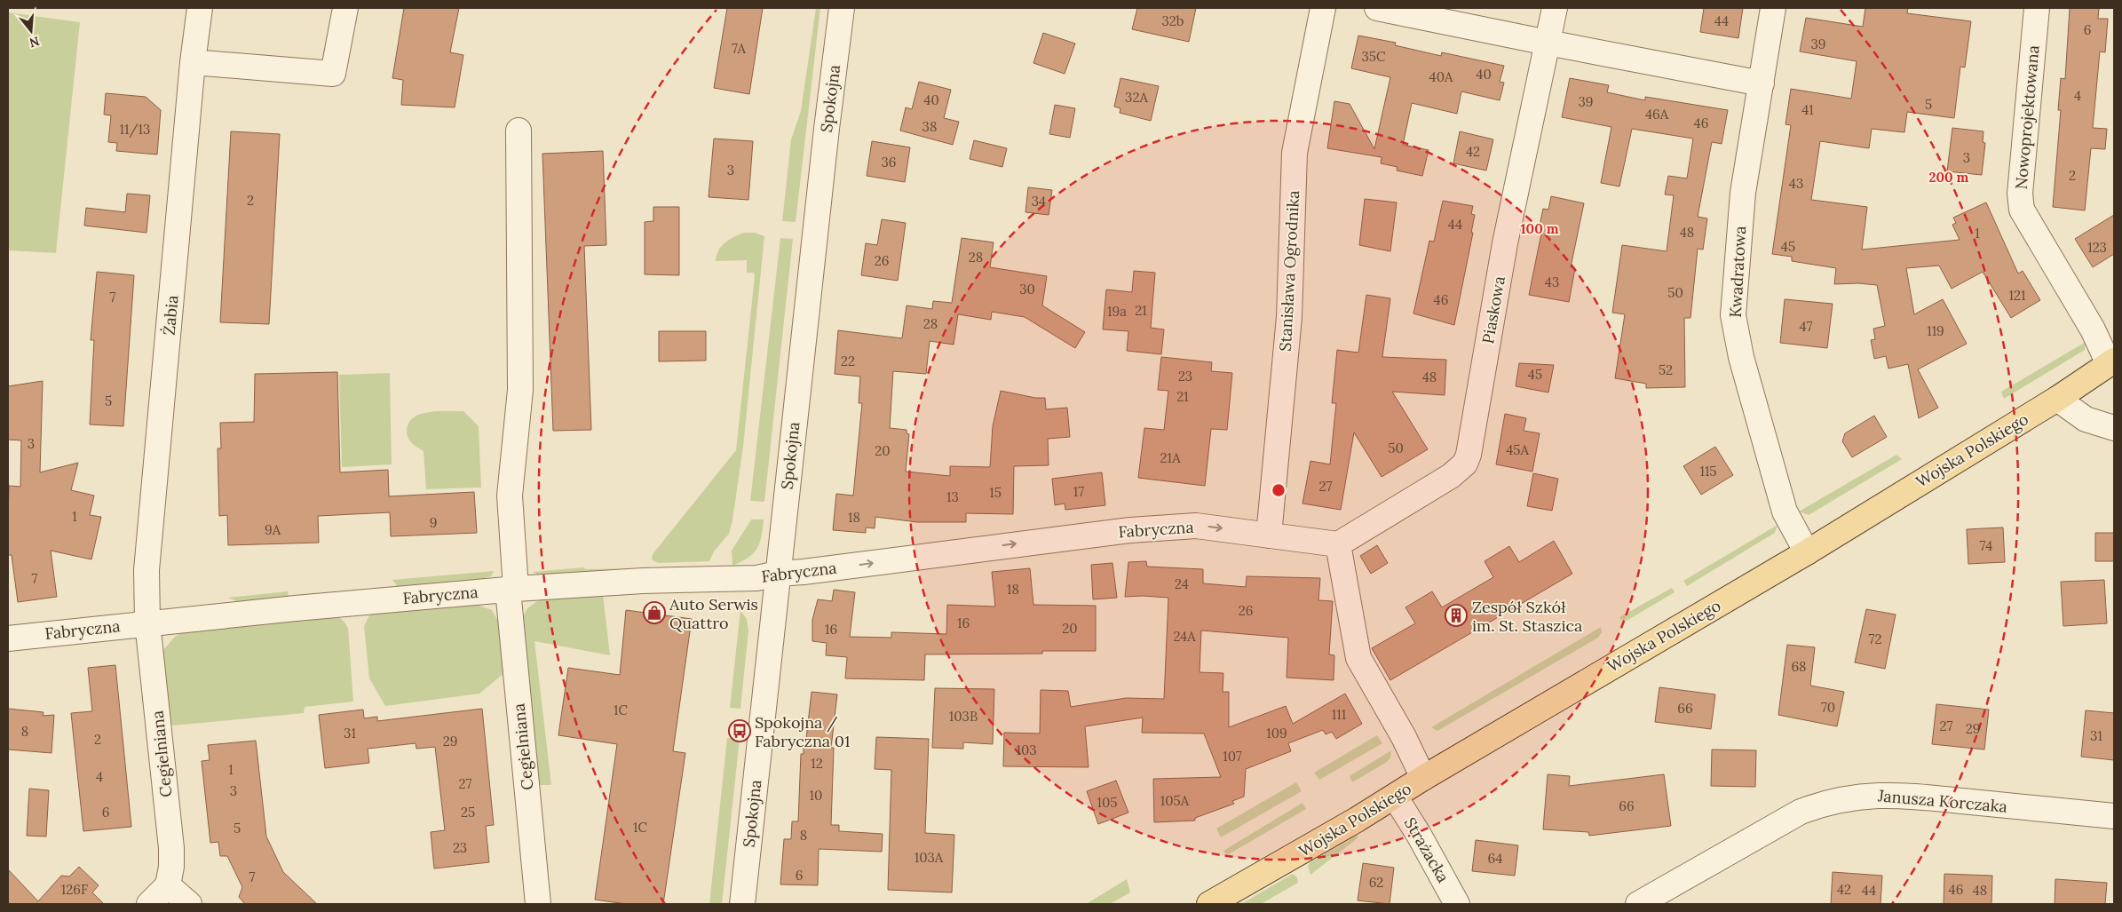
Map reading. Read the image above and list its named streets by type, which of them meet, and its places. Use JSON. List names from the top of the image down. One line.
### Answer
{"streets":{"main road":["Wojska Polskiego"],"street":["Spokojna","Nowoprojektowana","Stanisława Ogrodnika","Kwadratowa","Piaskowa","Żabia","Fabryczna","Cegielniana","Janusza Korczaka","Strażacka"]},"crossings":[["Spokojna","Fabryczna"],["Nowoprojektowana","Wojska Polskiego"],["Stanisława Ogrodnika","Fabryczna"],["Kwadratowa","Wojska Polskiego"],["Piaskowa","Fabryczna"],["Żabia","Fabryczna"],["Żabia","Cegielniana"],["Wojska Polskiego","Strażacka"],["Fabryczna","Cegielniana"]],"one_way":["Fabryczna"],"places":{"shop":["Auto Serwis Quattro"],"building":["Zespół Szkół im. St. Staszica"],"bus stop":["Spokojna / Fabryczna 01"]},"house_numbers":["32b","44","6","39","7A","35C","40","40A","4","32A","40","39","5","41","46A","46","38","11/13","42","3","36","3","2","43","2","34","44","48","1","45","123","28","26","43","30","50","121","7","46","21","19a","28","47","119","22","52","45","23","48","21","5","3","50","45A","20","21A","115","27","17","15","13","1","18","9","9A","74","7","24","18","26","16","20","16","24A","72","68","70","66","1C","111","103B","27","29","8","31","109","31","2","29","103","107","12","1","4","27","3","10","105A","105","66","6","25","1C","5","8","23","103A","64","6","7","62","126F","42","46","44","48"],"north":"bottom","rings":["200 m","100 m"]}
